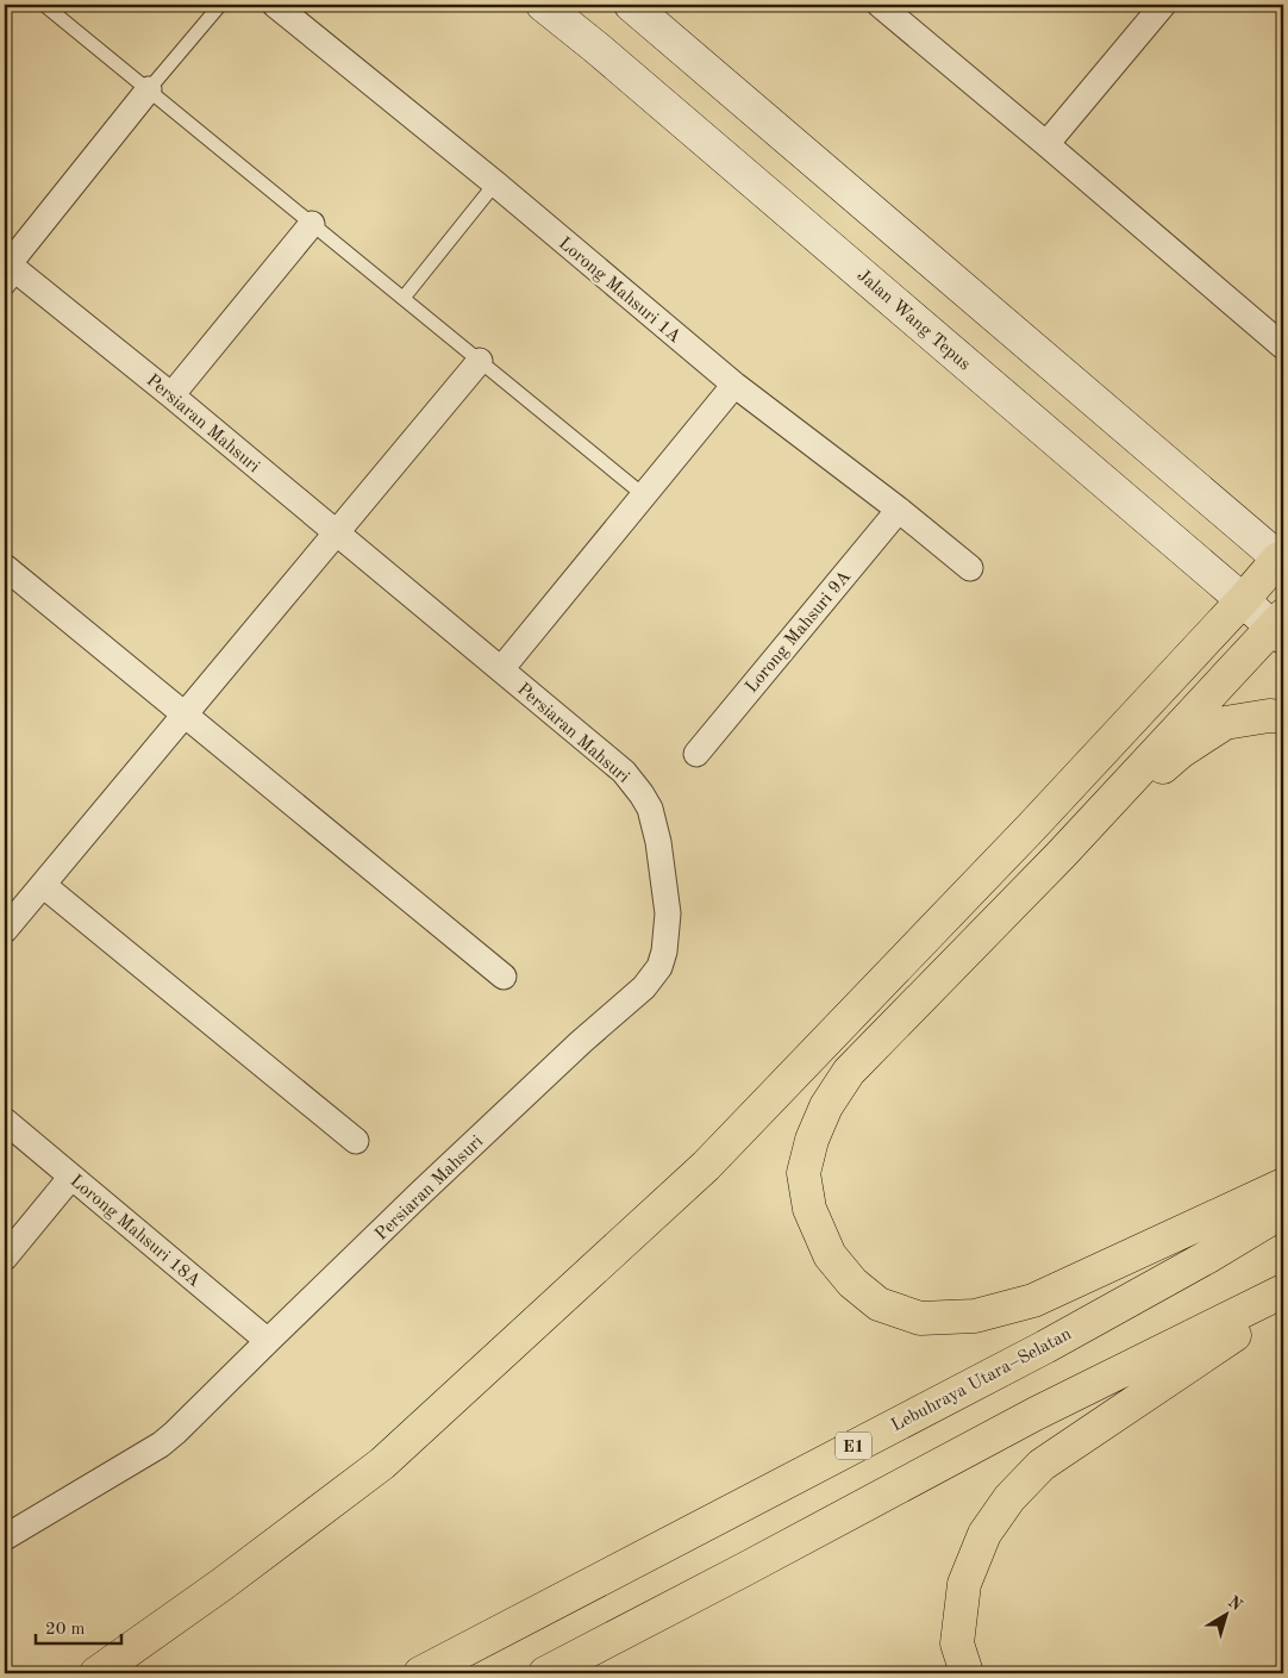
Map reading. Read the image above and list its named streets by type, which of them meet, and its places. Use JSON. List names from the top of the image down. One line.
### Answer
{"streets":{"highway":["Lebuhraya Utara–Selatan","E1"],"main road":["Jalan Wang Tepus"],"street":["Lorong Mahsuri 1A","Persiaran Mahsuri","Lorong Mahsuri 9A","Lorong Mahsuri 18A"]},"crossings":[["Lorong Mahsuri 1A","Lorong Mahsuri 9A"],["Persiaran Mahsuri","Lorong Mahsuri 18A"]],"scale_bar":"20 m","north":"top right"}
